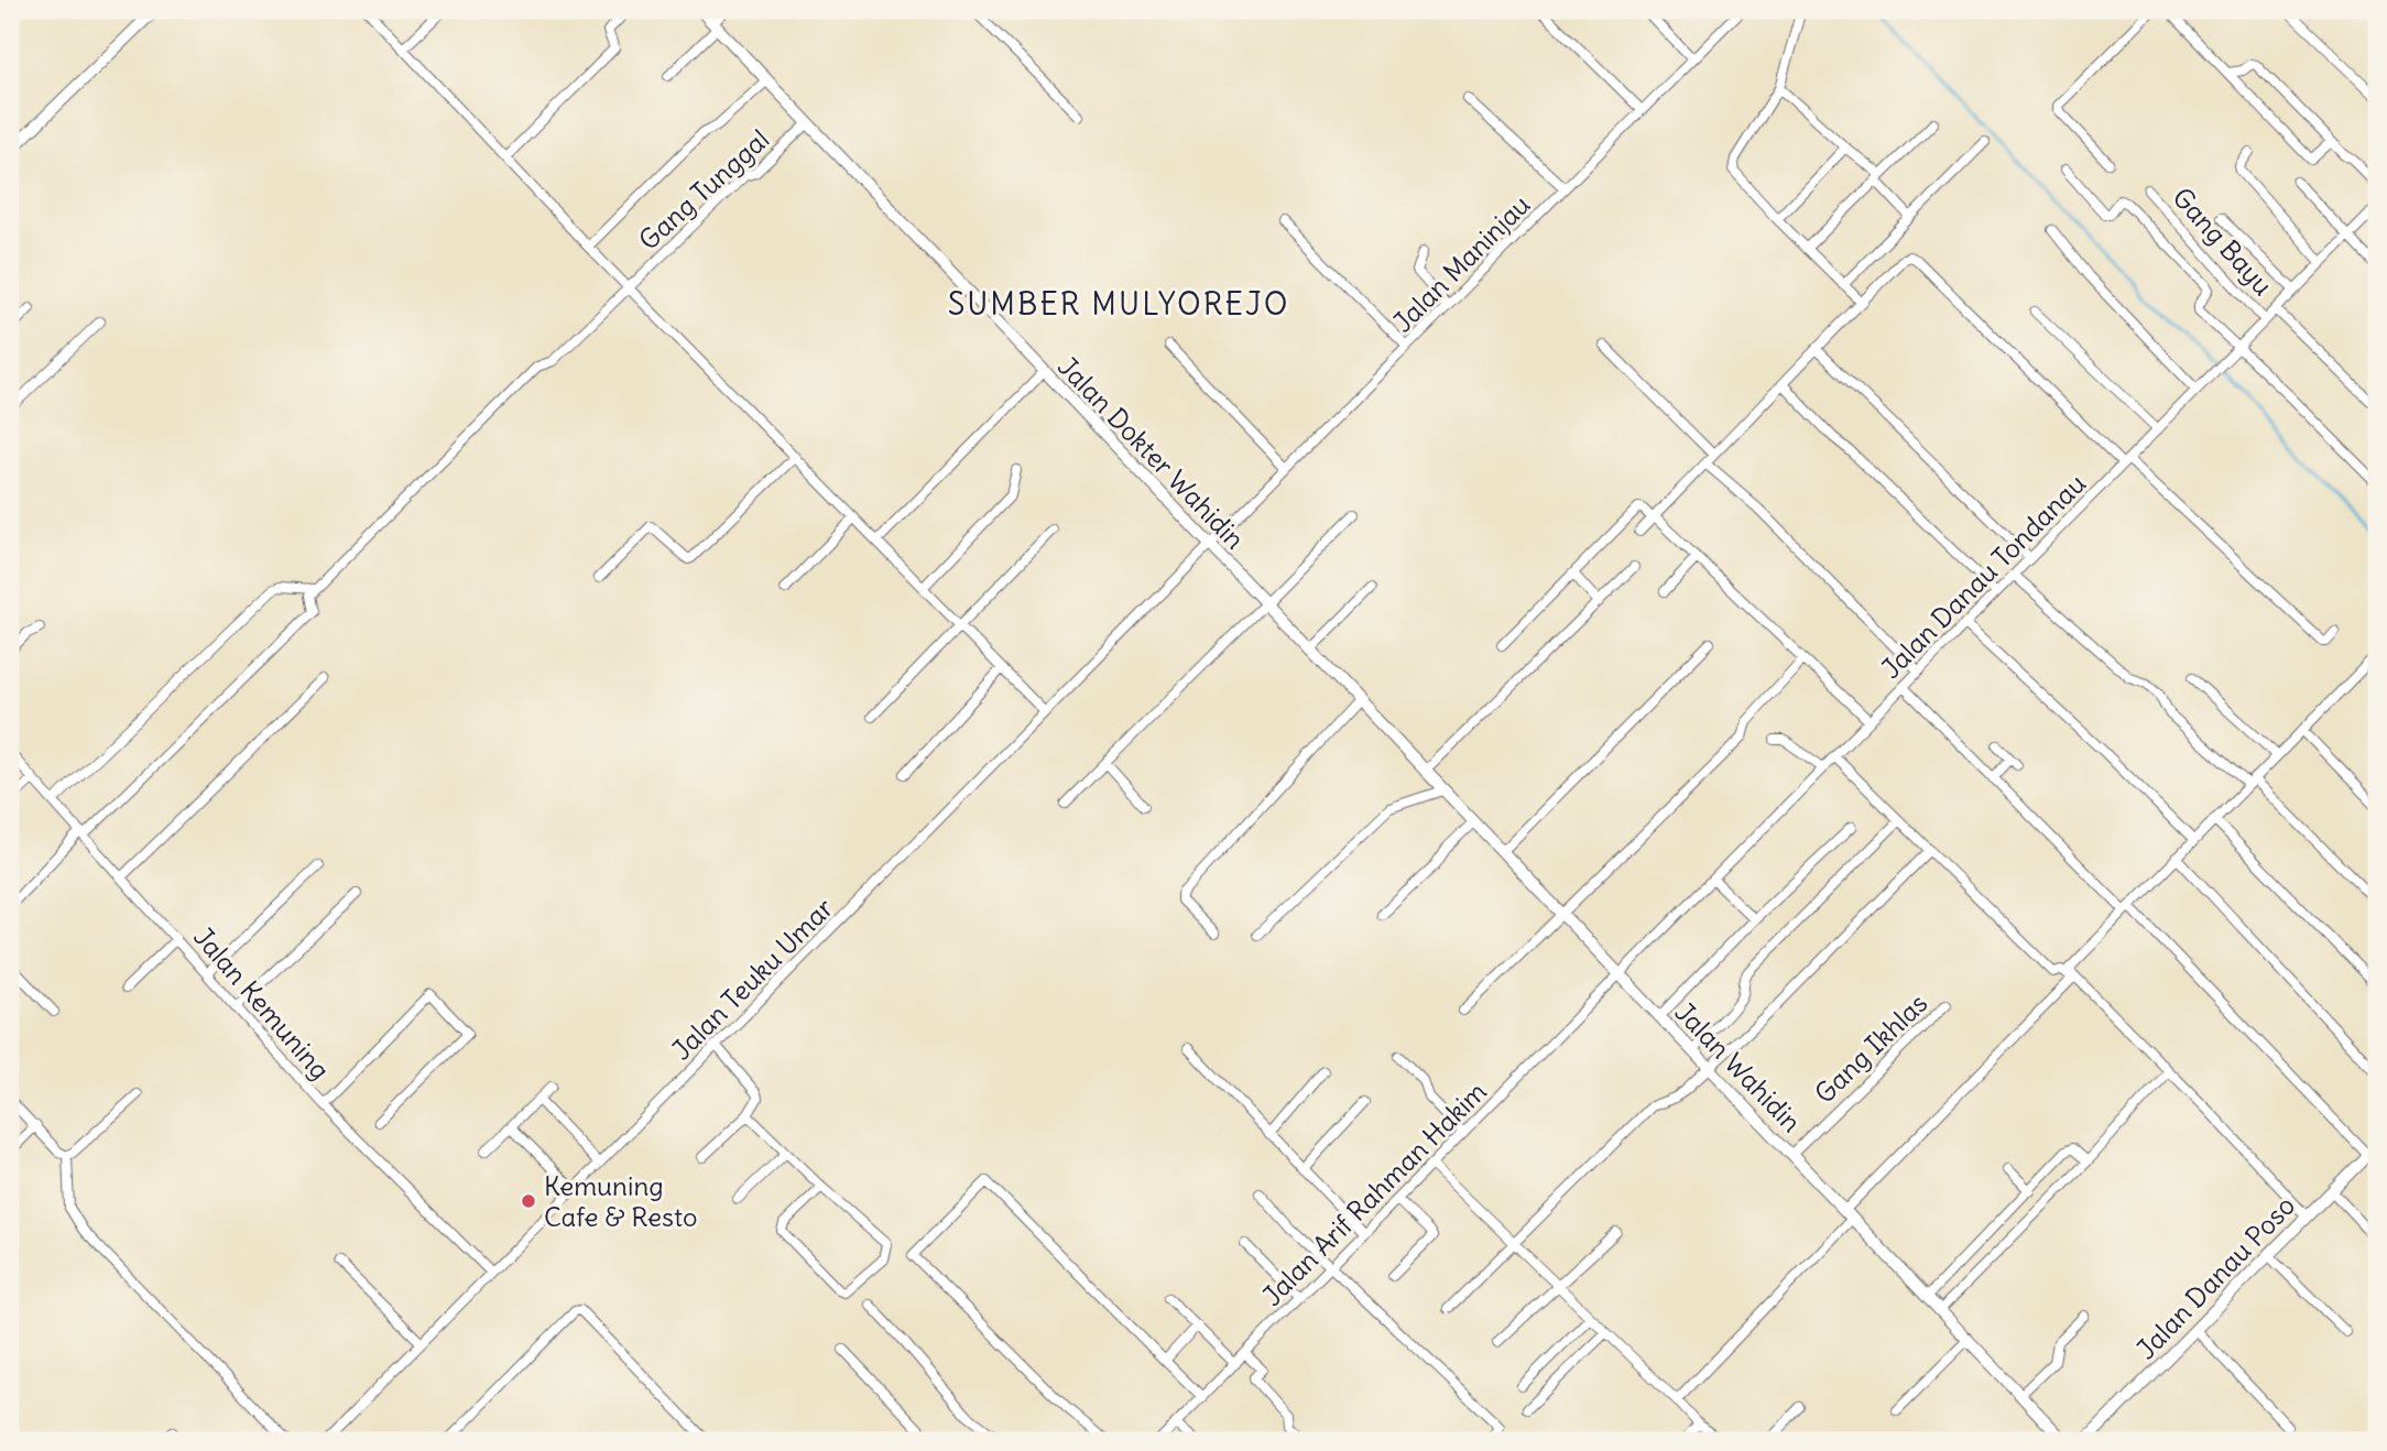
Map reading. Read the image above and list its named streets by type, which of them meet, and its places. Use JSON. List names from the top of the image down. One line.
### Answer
{"streets":{"street":["Gang Tunggal","Gang Bayu","Jalan Maninjau","Jalan Dokter Wahidin","Jalan Danau Tondanau","Jalan Teuku Umar","Jalan Kemuning","Gang Ikhlas","Jalan Wahidin","Jalan Arif Rahman Hakim","Jalan Danau Poso"]},"crossings":[["Gang Tunggal","Jalan Dokter Wahidin"],["Gang Bayu","Jalan Danau Tondanau"],["Jalan Maninjau","Jalan Dokter Wahidin"],["Jalan Maninjau","Jalan Teuku Umar"],["Jalan Dokter Wahidin","Jalan Teuku Umar"],["Jalan Dokter Wahidin","Jalan Wahidin"],["Jalan Danau Tondanau","Jalan Wahidin"],["Jalan Danau Tondanau","Jalan Arif Rahman Hakim"],["Jalan Teuku Umar","Jalan Kemuning"],["Gang Ikhlas","Jalan Wahidin"],["Jalan Wahidin","Jalan Arif Rahman Hakim"]],"districts":["SUMBER MULYOREJO"],"places":["Kemuning Cafe & Resto"]}
